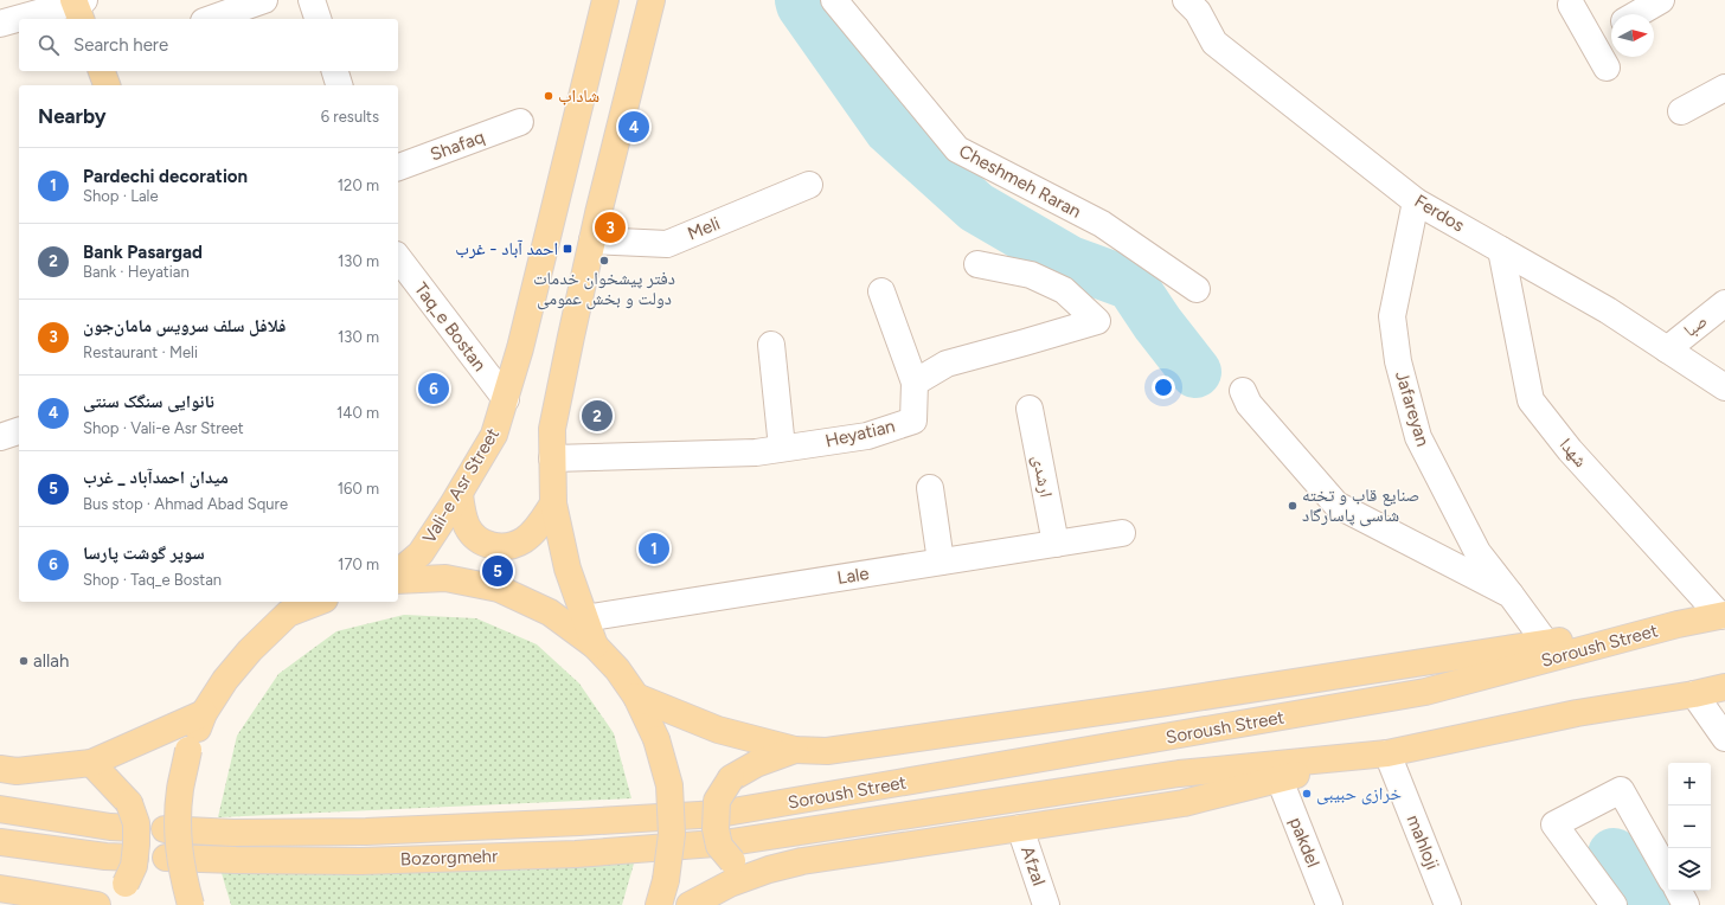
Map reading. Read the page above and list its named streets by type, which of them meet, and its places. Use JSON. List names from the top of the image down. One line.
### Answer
{"streets":{"main road":["Vali-e Asr Street","Soroush Street","Bozorgmehr"],"street":["Shafaq","Cheshmeh Raran","Ferdos","Meli","صبا","Taq_e Bostan","Jafareyan","Heyatian","شهدا","ارشدی","Lale","pakdel","mahloji","Afzal"]},"crossings":[["Ferdos","صبا"],["Ferdos","Jafareyan"],["Ferdos","شهدا"],["Taq_e Bostan","Vali-e Asr Street"],["شهدا","Soroush Street"],["ارشدی","Lale"],["Soroush Street","mahloji"],["Soroush Street","Bozorgmehr"]],"places":{"other":["شاداب","دفتر پیشخوان خدمات دولت و بخش عمومی","صنایع قاب و تخته شاسی پاسارگاد","allah","خرازی حبیبی"],"transit":["احمد آباد - غرب"]},"north":"right","page":{"search":"Search here","heading":["Nearby","6 results"],"pins":["4","3","6","2","1","5"],"list":[{"mark":"1","name":"Pardechi decoration","note":"Shop · Lale","value":"120 m"},{"mark":"2","name":"Bank Pasargad","note":"Bank · Heyatian","value":"130 m"},{"mark":"3","name":"فلافل سلف سرویس مامان‌جون","note":"Restaurant · Meli","value":"130 m"},{"mark":"4","name":"نانوایی سنگک سنتی","note":"Shop · Vali-e Asr Street","value":"140 m"},{"mark":"5","name":"میدان احمدآباد _ غرب","note":"Bus stop · Ahmad Abad Squre","value":"160 m"},{"mark":"6","name":"سوپر گوشت پارسا","note":"Shop · Taq_e Bostan","value":"170 m"}],"map_buttons":["+","−"]}}
